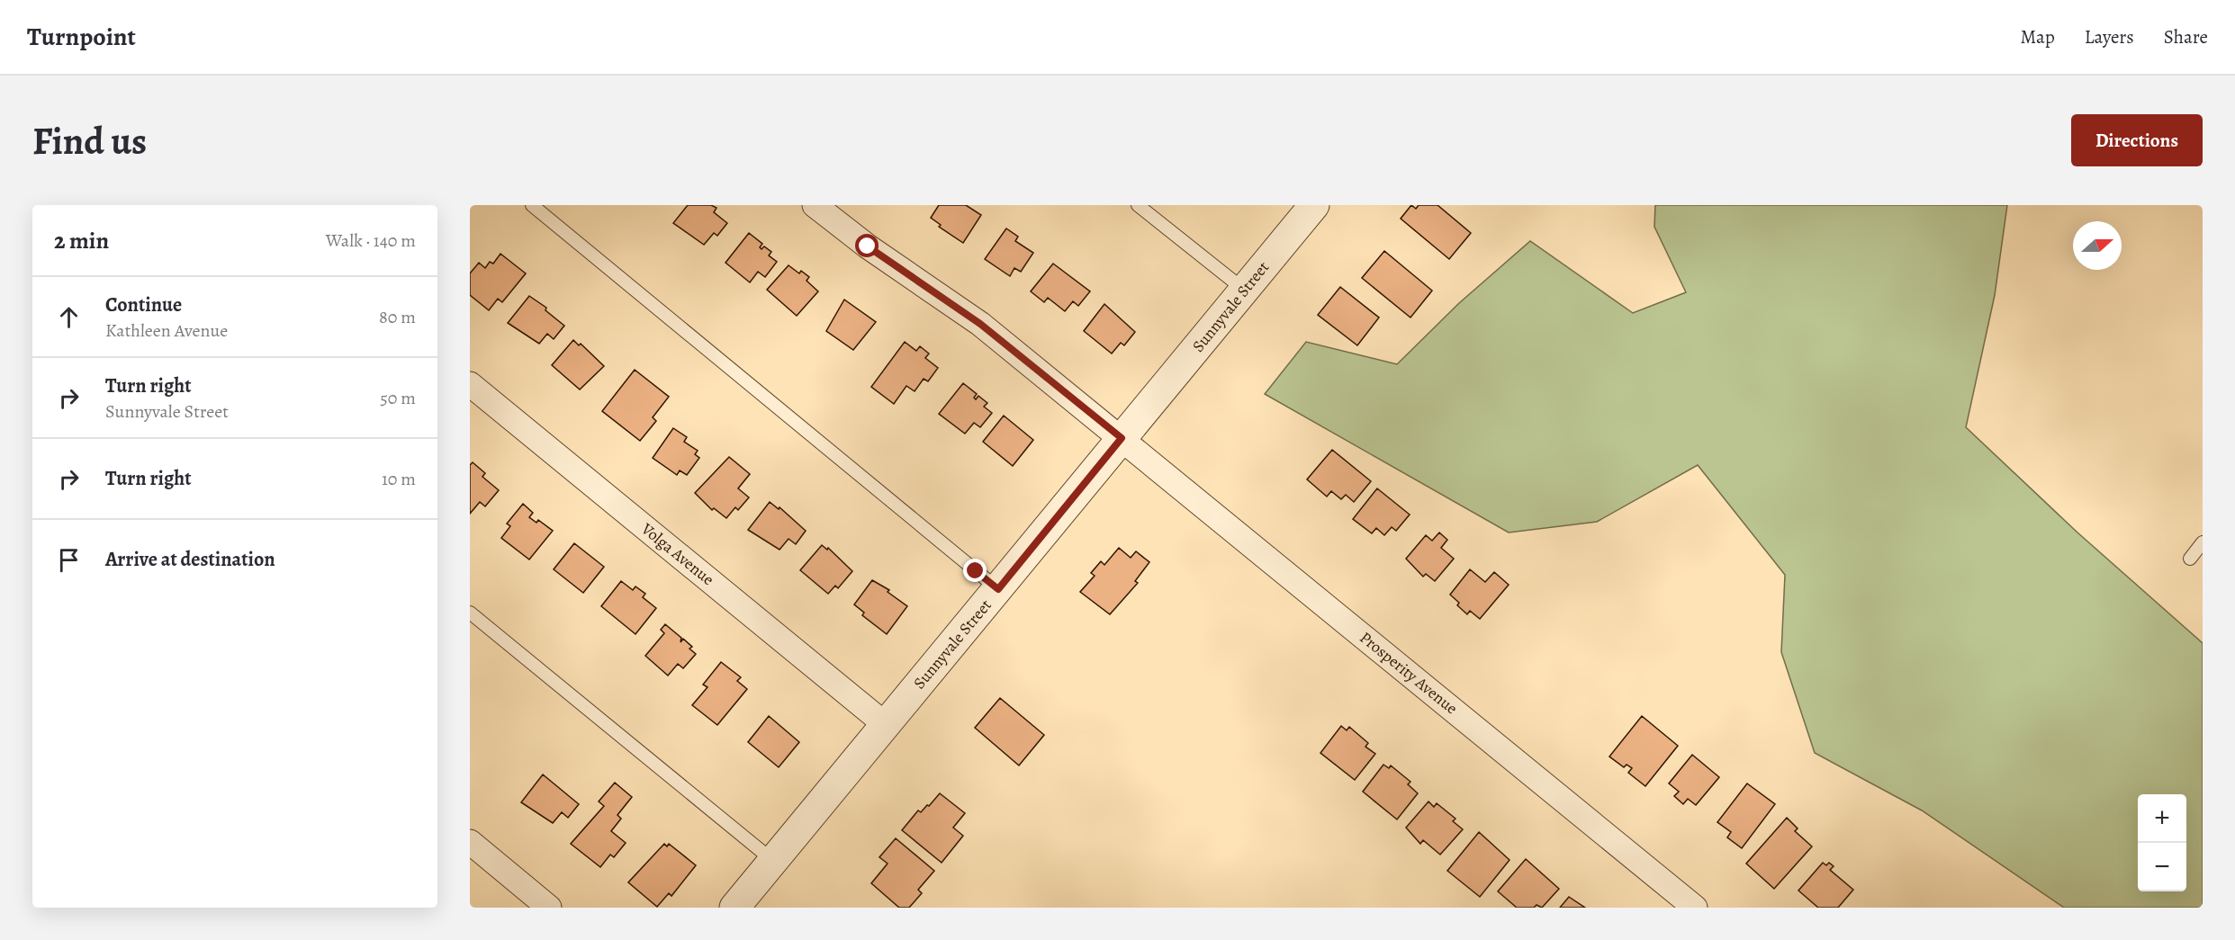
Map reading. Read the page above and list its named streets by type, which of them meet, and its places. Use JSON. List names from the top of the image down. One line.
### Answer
{"streets":{"street":["Sunnyvale Street","Volga Avenue","Prosperity Avenue"]},"crossings":[["Sunnyvale Street","Volga Avenue"],["Sunnyvale Street","Prosperity Avenue"]],"north":"right","page":{"header":"Turnpoint","nav":["Map","Layers","Share"],"buttons":"Directions","title":"Find us","heading":["2 min","Walk · 140 m"],"list":[["Continue","Kathleen Avenue","80 m"],["Turn right","Sunnyvale Street","50 m"],["Turn right","10 m"],"Arrive at destination"],"map_buttons":["+","−"]}}
